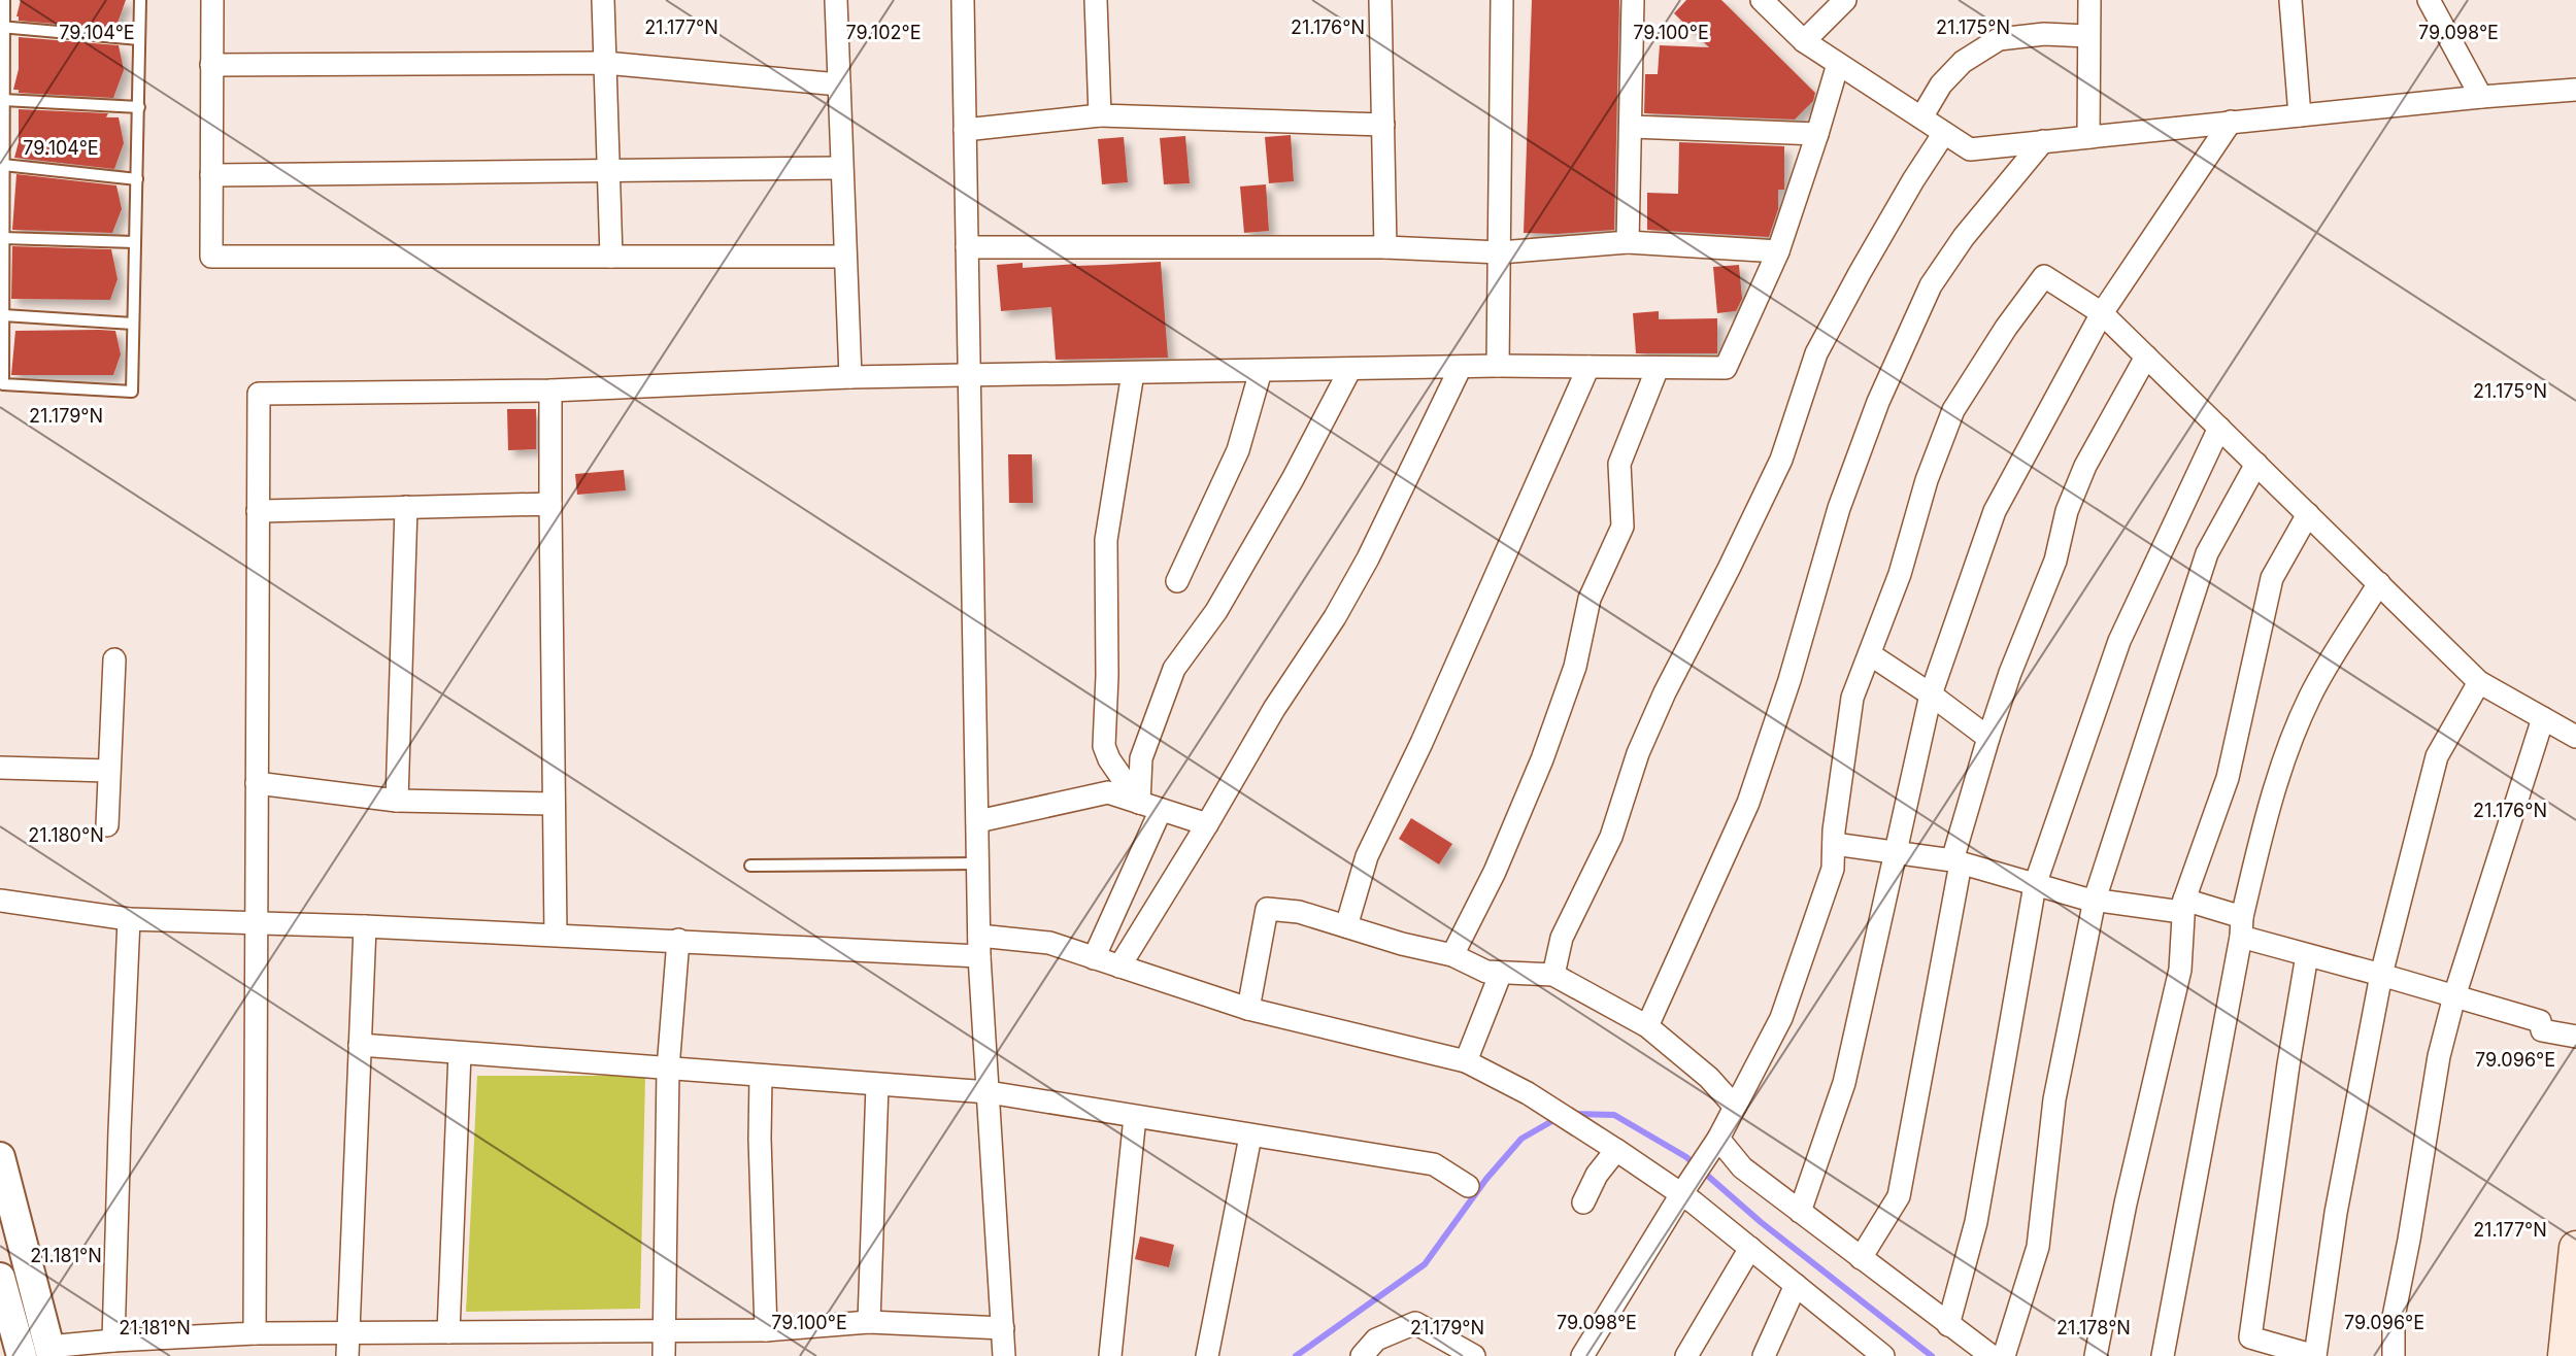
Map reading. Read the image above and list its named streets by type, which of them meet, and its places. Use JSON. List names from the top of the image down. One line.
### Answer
{"coordinates":["21.177°N","21.176°N","21.175°N","79.104°E","79.102°E","79.100°E","79.098°E","21.179°N","21.180°N","79.096°E","21.181°N","21.178°N"]}
